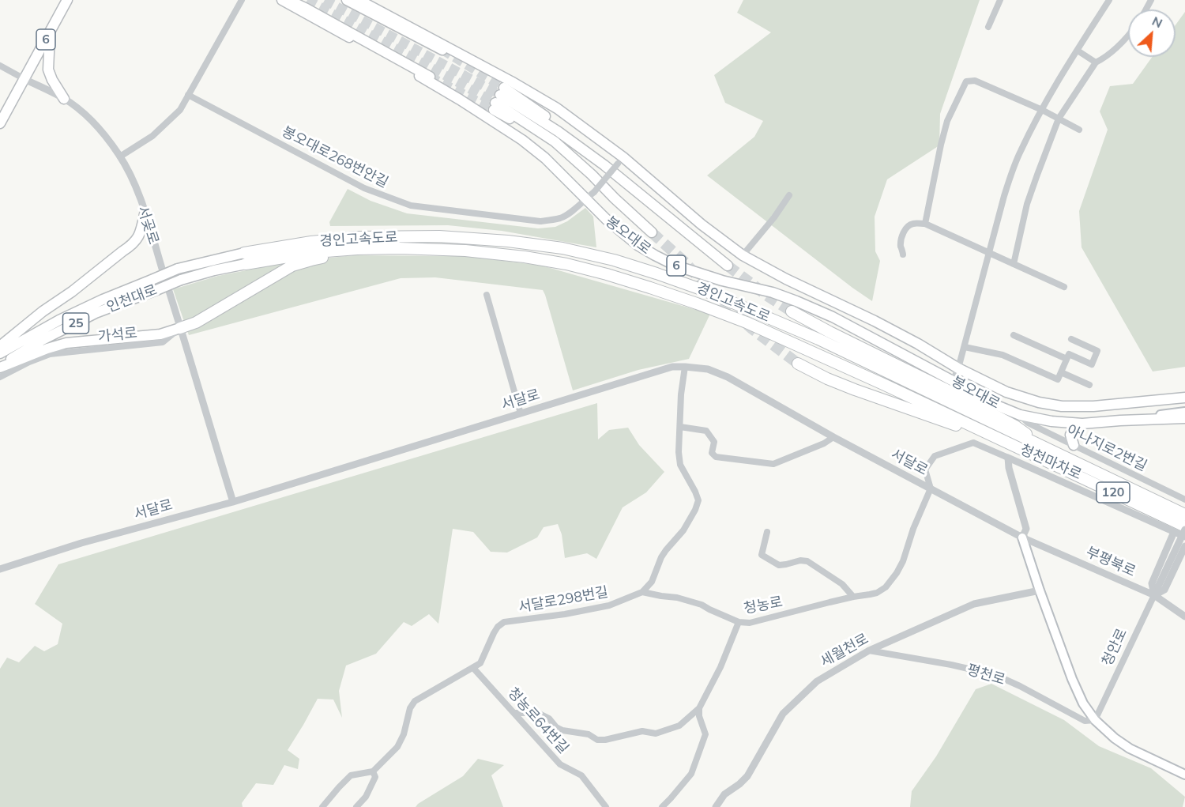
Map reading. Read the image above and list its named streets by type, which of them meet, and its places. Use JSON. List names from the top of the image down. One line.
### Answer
{"streets":{"highway":["경인고속도로","120"],"main road":["6","봉오대로","인천대로","25","평천로"],"street":["봉오대로268번안길","서곶로","가석로","서달로","아나지로2번길","청천마차로","부평북로","서달로298번길","청농로","청안로","세월천로","청농로64번길"]},"crossings":[["6","서곶로"],["봉오대로268번안길","봉오대로"],["서곶로","가석로"],["서곶로","서달로"],["봉오대로","아나지로2번길"],["경인고속도로","인천대로"],["경인고속도로","청안로"],["서달로","청천마차로"],["서달로","부평북로"],["서달로","청농로"],["서달로","평천로"],["청천마차로","부평북로"],["청천마차로","평천로"],["부평북로","청안로"],["부평북로","평천로"],["서달로298번길","청농로64번길"],["청안로","평천로"],["세월천로","평천로"]],"north":"top right"}
